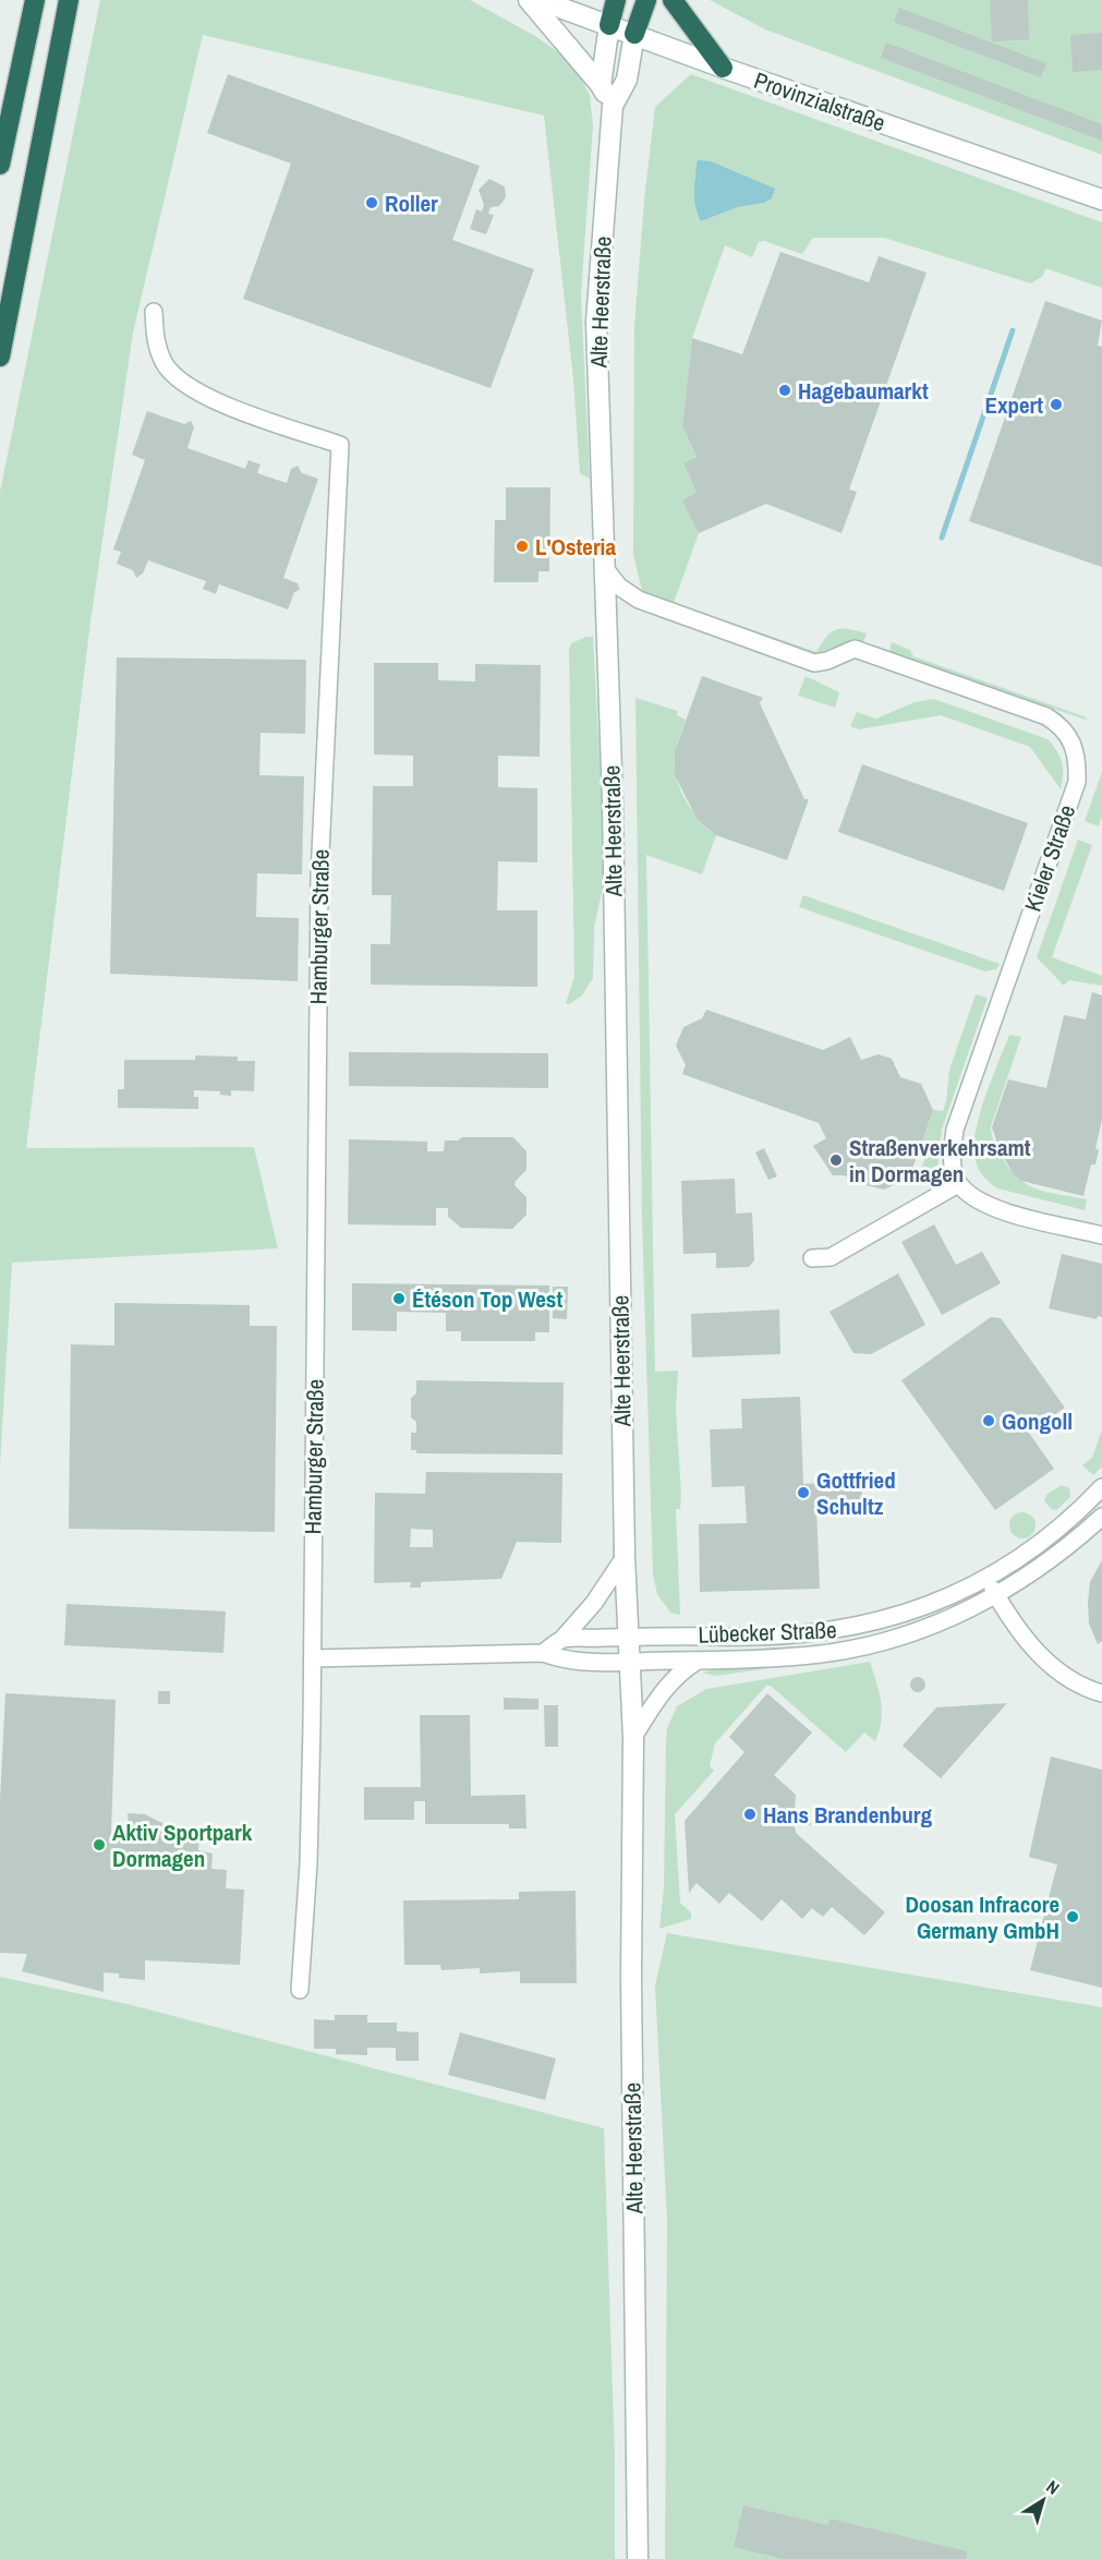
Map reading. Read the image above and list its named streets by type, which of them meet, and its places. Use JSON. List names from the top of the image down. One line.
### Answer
{"streets":{"street":["Provinzialstraße","Alte Heerstraße","Kieler Straße","Hamburger Straße","Lübecker Straße"]},"crossings":[["Provinzialstraße","Alte Heerstraße"],["Alte Heerstraße","Kieler Straße"],["Alte Heerstraße","Lübecker Straße"]],"places":["Roller","Hagebaumarkt","Expert","L'Osteria","Straßenverkehrsamt in Dormagen","Étéson Top West","Gongoll","Gottfried Schultz","Hans Brandenburg","Aktiv Sportpark Dormagen","Doosan Infracore Germany GmbH"],"north":"top right"}
